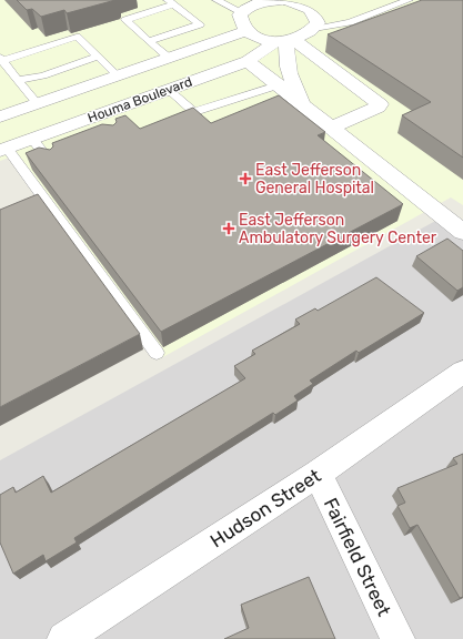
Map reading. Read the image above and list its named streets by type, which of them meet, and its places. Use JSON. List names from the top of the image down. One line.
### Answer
{"streets":{"street":["Houma Boulevard","Hudson Street","Fairfield Street"]},"crossings":[["Hudson Street","Fairfield Street"]],"places":{"health":["East Jefferson General Hospital","East Jefferson Ambulatory Surgery Center"]}}
